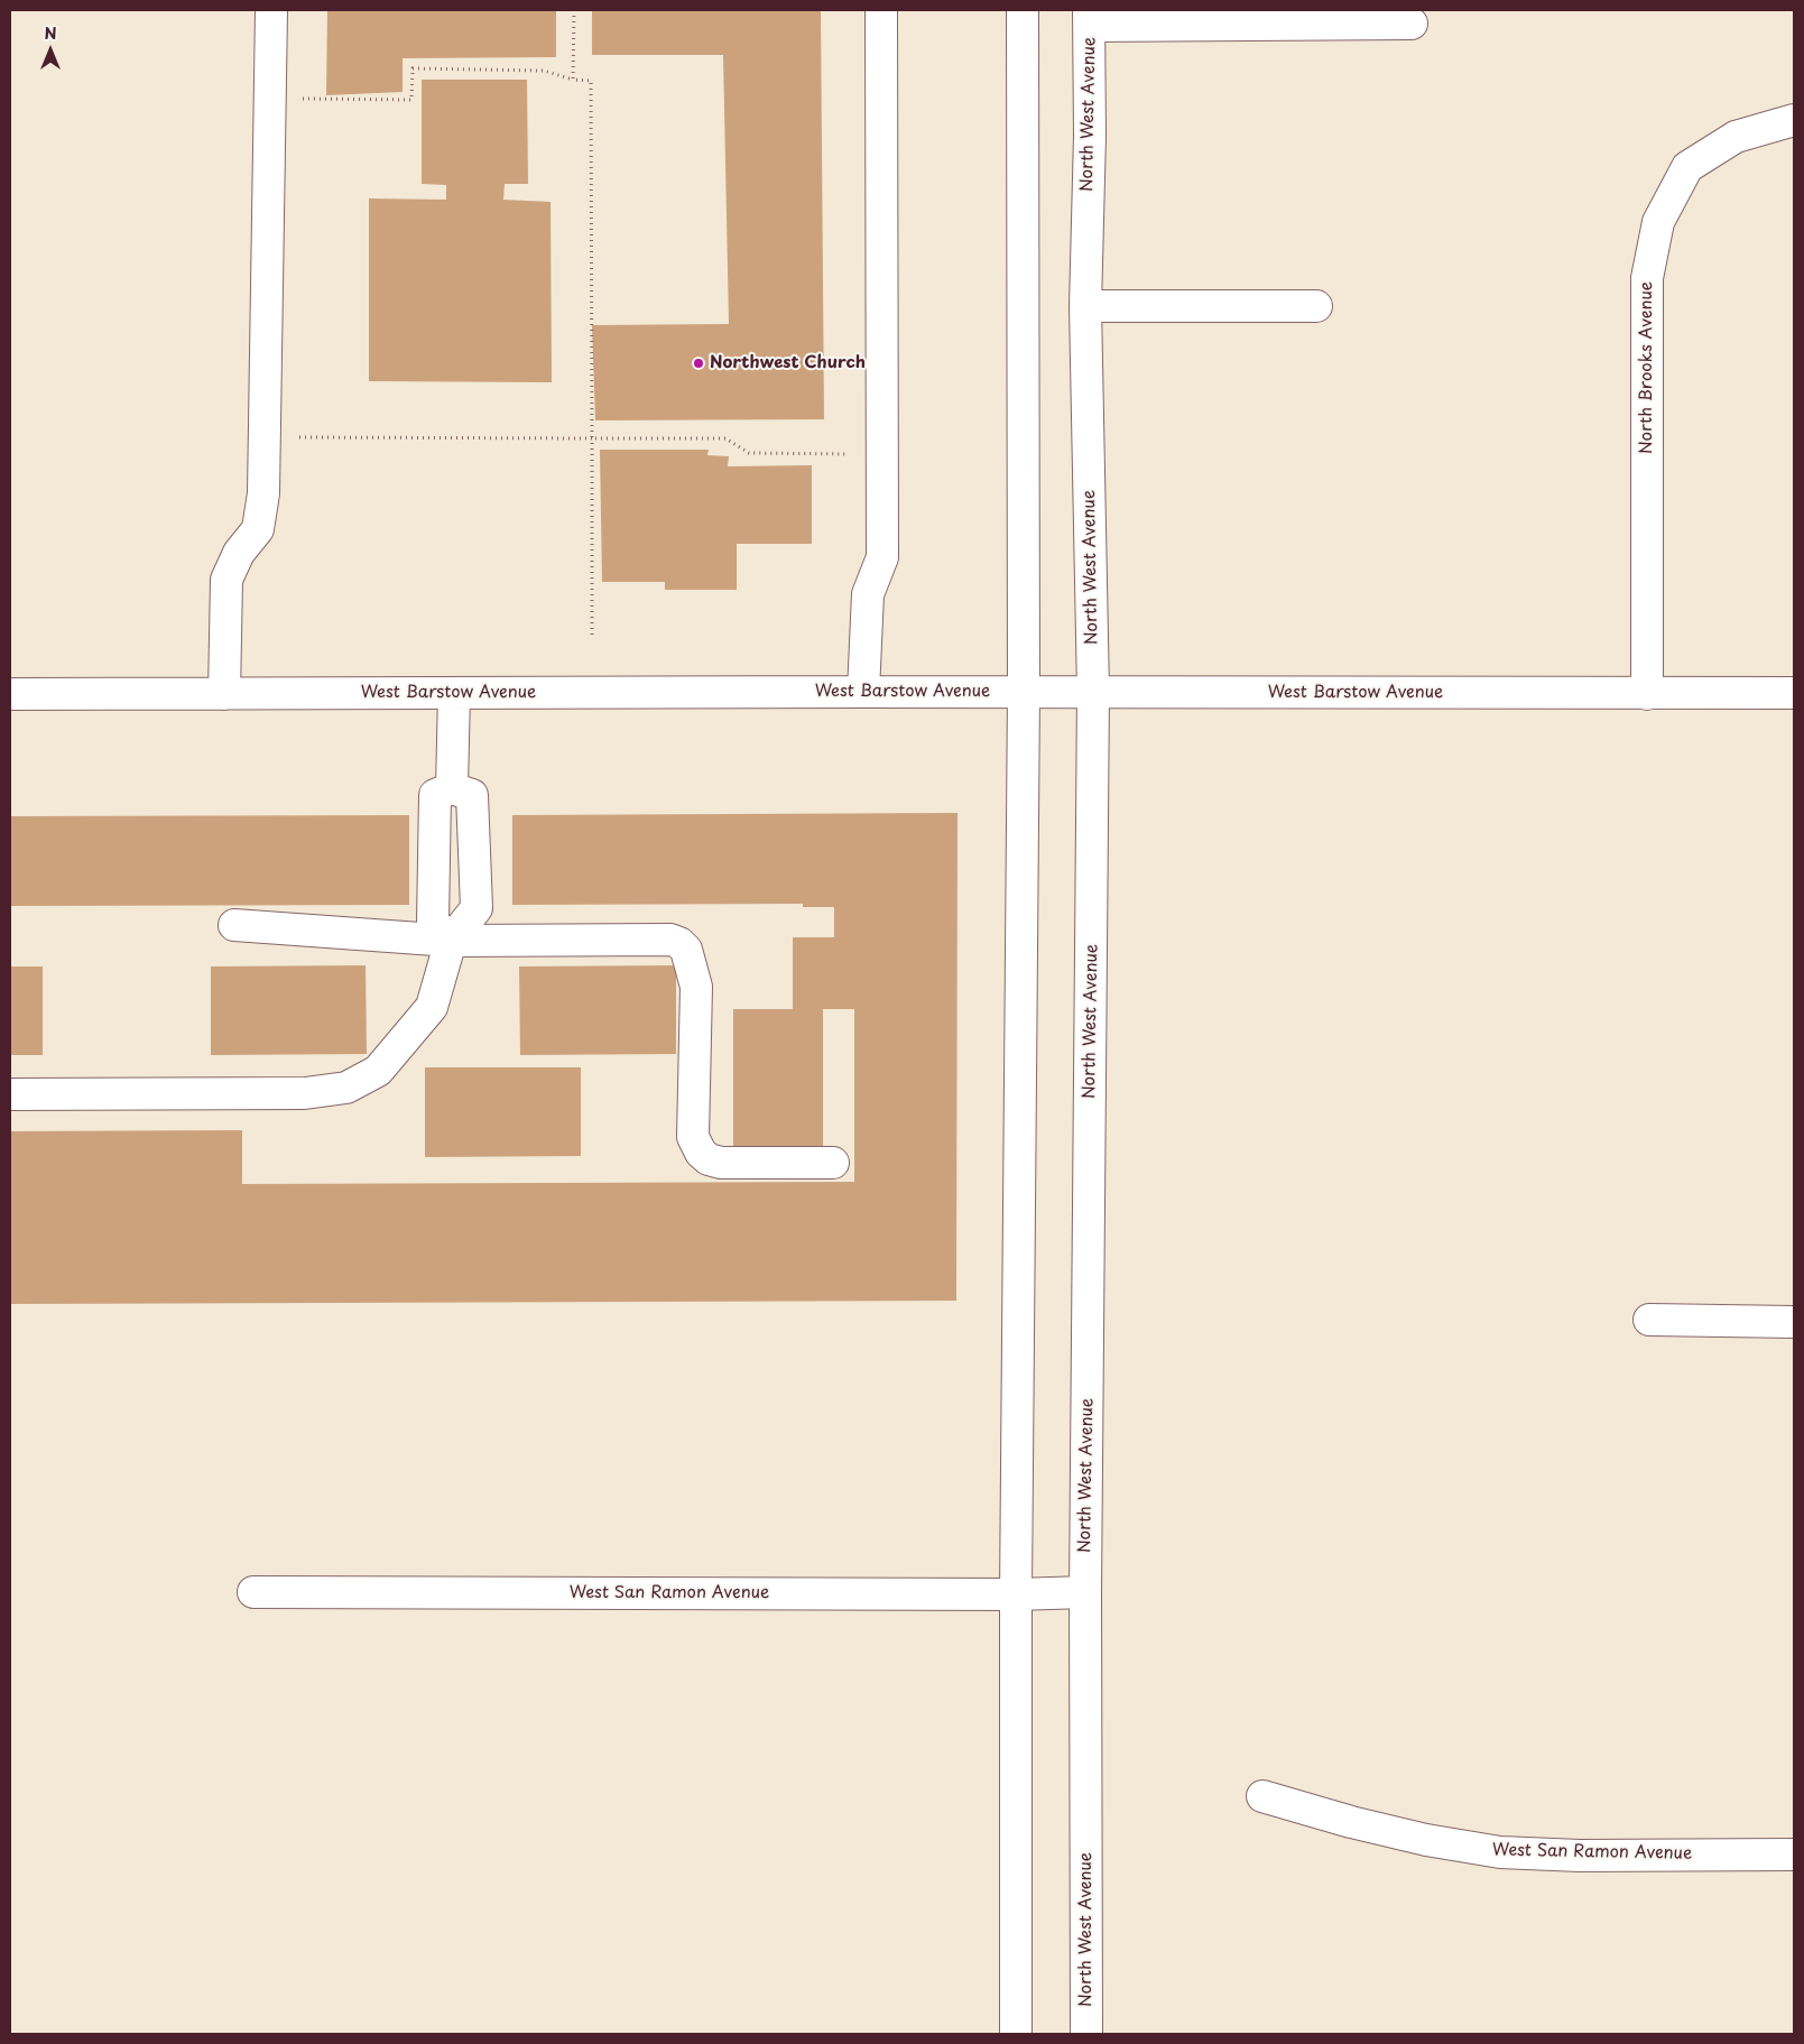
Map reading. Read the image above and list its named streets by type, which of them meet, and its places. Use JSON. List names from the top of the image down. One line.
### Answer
{"streets":{"street":["North West Avenue","North Brooks Avenue","West Barstow Avenue","West San Ramon Avenue"]},"crossings":[["North West Avenue","West Barstow Avenue"],["North West Avenue","West San Ramon Avenue"],["North Brooks Avenue","West Barstow Avenue"]],"places":["Northwest Church"],"north":"top"}
